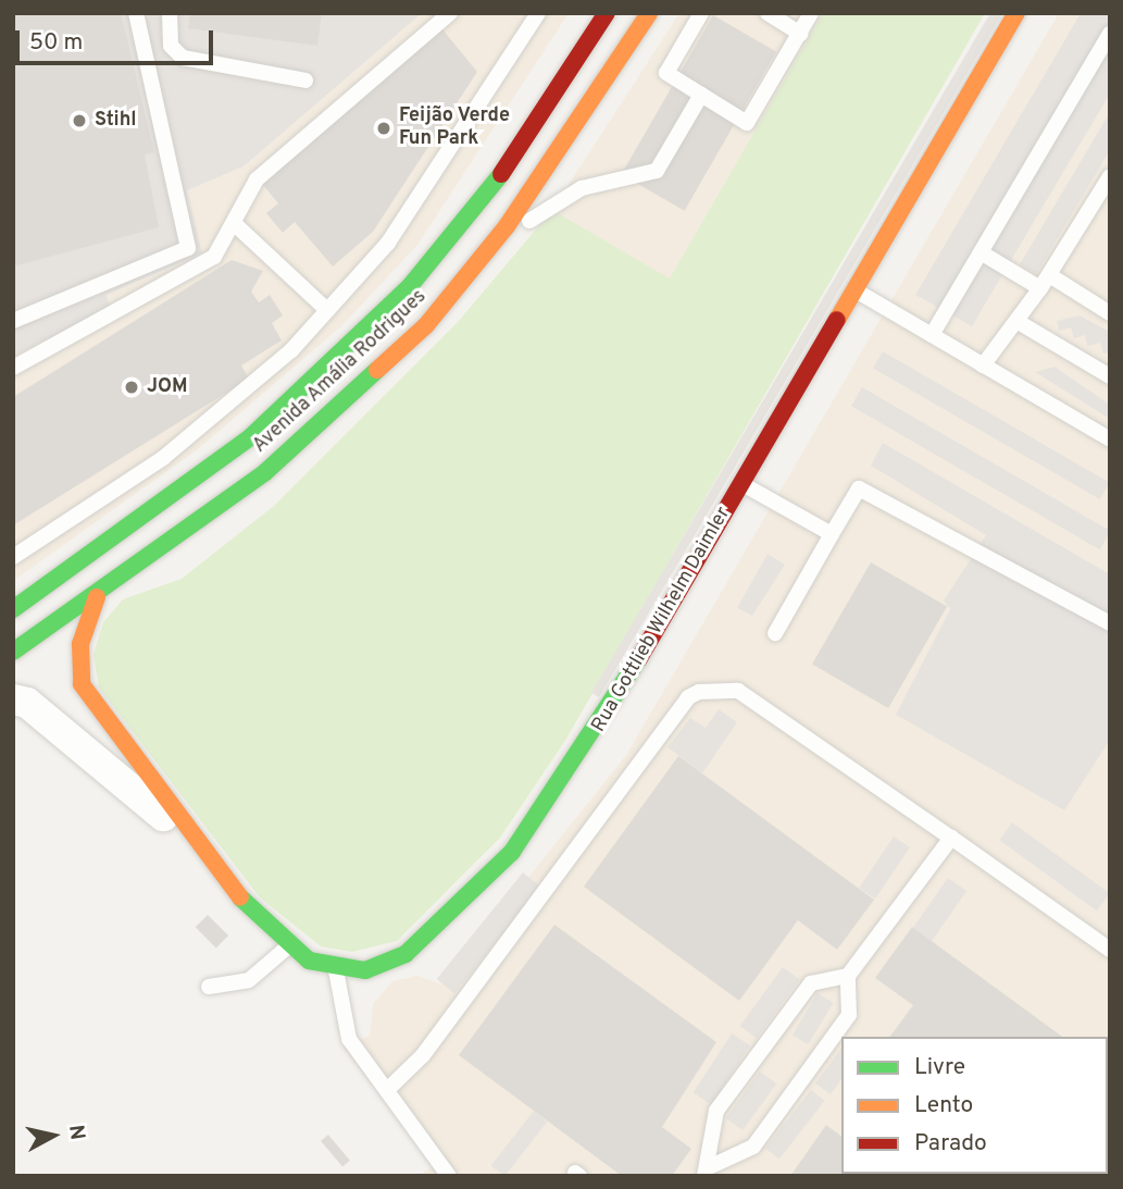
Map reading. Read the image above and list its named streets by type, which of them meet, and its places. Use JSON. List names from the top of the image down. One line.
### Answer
{"streets":{"main road":["Avenida Amália Rodrigues","Rua Gottlieb Wilhelm Daimler"]},"places":["Stihl","Feijão Verde Fun Park","JOM"],"legend":["Livre","Lento","Parado"],"scale_bar":"50 m","north":"right"}
